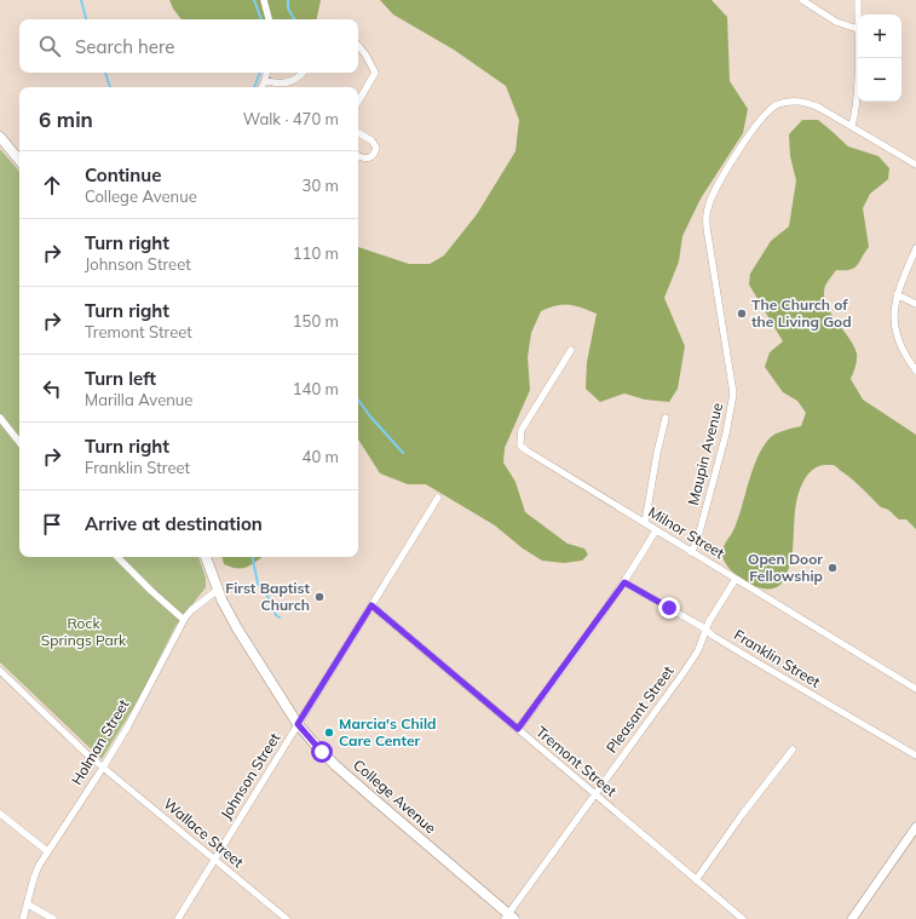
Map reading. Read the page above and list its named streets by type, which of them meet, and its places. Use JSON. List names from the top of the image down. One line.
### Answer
{"streets":{"main road":["College Avenue"],"street":["Maupin Avenue","Milnor Street","Franklin Street","Pleasant Street","Holman Street","Tremont Street","Johnson Street","Wallace Street"]},"crossings":[["Maupin Avenue","Milnor Street"],["Milnor Street","Pleasant Street"],["Franklin Street","Pleasant Street"],["Pleasant Street","Tremont Street"],["Pleasant Street","College Avenue"],["Holman Street","College Avenue"],["Holman Street","Wallace Street"],["Tremont Street","Johnson Street"],["Johnson Street","College Avenue"],["Johnson Street","Wallace Street"]],"parks":["Rock Springs Park"],"places":["The Church of the Living God","Open Door Fellowship","First Baptist Church","Marcia's Child Care Center"],"page":{"map_buttons":["+","−"],"search":"Search here","heading":["6 min","Walk · 470 m"],"list":[["Continue","College Avenue","30 m"],["Turn right","Johnson Street","110 m"],["Turn right","Tremont Street","150 m"],["Turn left","Marilla Avenue","140 m"],["Turn right","Franklin Street","40 m"],"Arrive at destination"]}}
